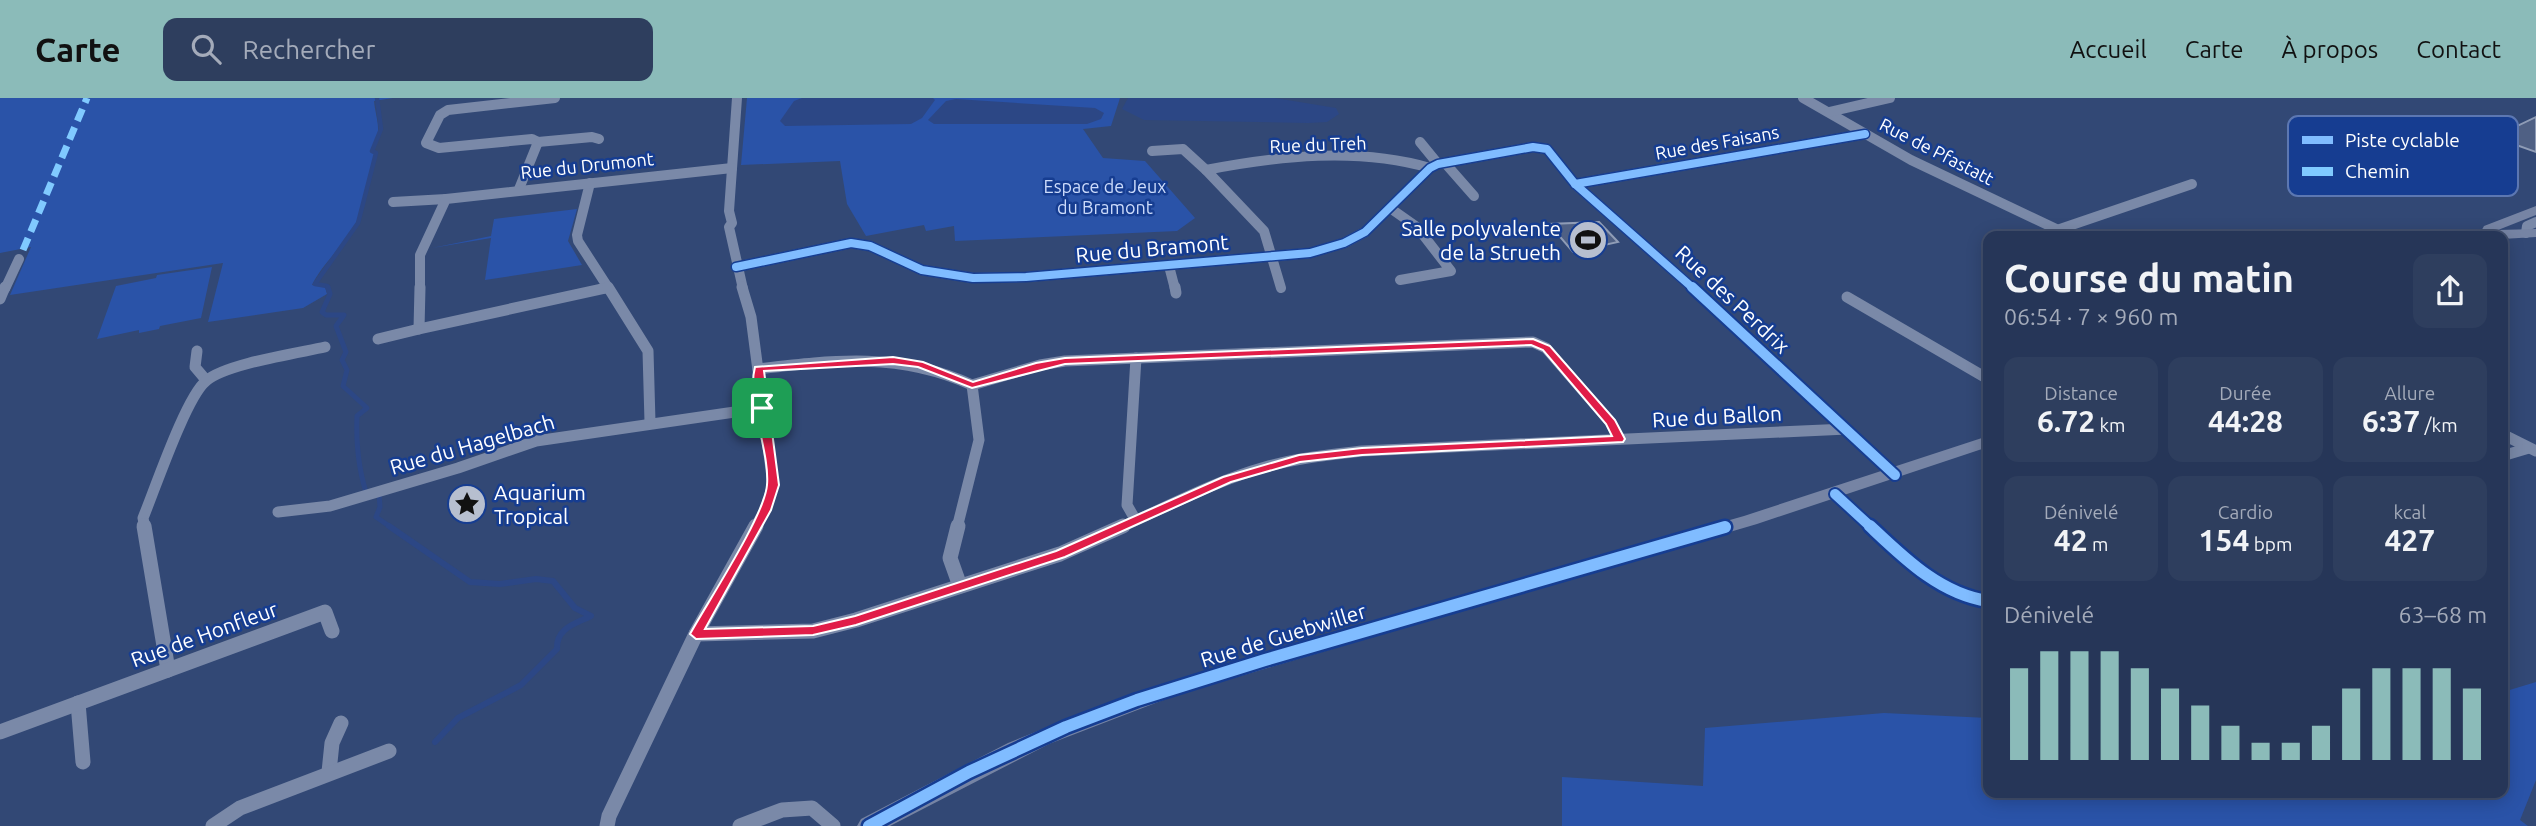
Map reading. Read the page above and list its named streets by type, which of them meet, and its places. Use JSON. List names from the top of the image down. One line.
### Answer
{"streets":{"main road":["Rue de Guebwiller"],"street":["Rue des Faisans","Rue du Treh","Rue de Pfastatt","Rue du Drumont","Rue du Bramont","Rue des Perdrix","Rue du Ballon","Rue du Hagelbach","Rue de Honfleur"]},"crossings":[["Rue des Faisans","Rue de Pfastatt"],["Rue des Faisans","Rue des Perdrix"],["Rue du Treh","Rue du Bramont"],["Rue des Perdrix","Rue du Ballon"],["Rue des Perdrix","Rue de Guebwiller"]],"parks":["Espace de Jeux du Bramont"],"places":{"sports":["Salle polyvalente de la Strueth"],"place":["Aquarium Tropical"]},"legend":["Piste cyclable","Chemin"],"page":{"header":"Carte","search":"Rechercher","nav":["Accueil","Carte","À propos","Contact"],"heading":["Course du matin","06:54 · 7 × 960 m"],"stats":[["Distance","6.72 km"],["Durée","44:28"],["Allure","6:37 /km"],["Dénivelé","42 m"],["Cardio","154 bpm"],["kcal","427"]],"chart":["Dénivelé","63–68 m"]}}
